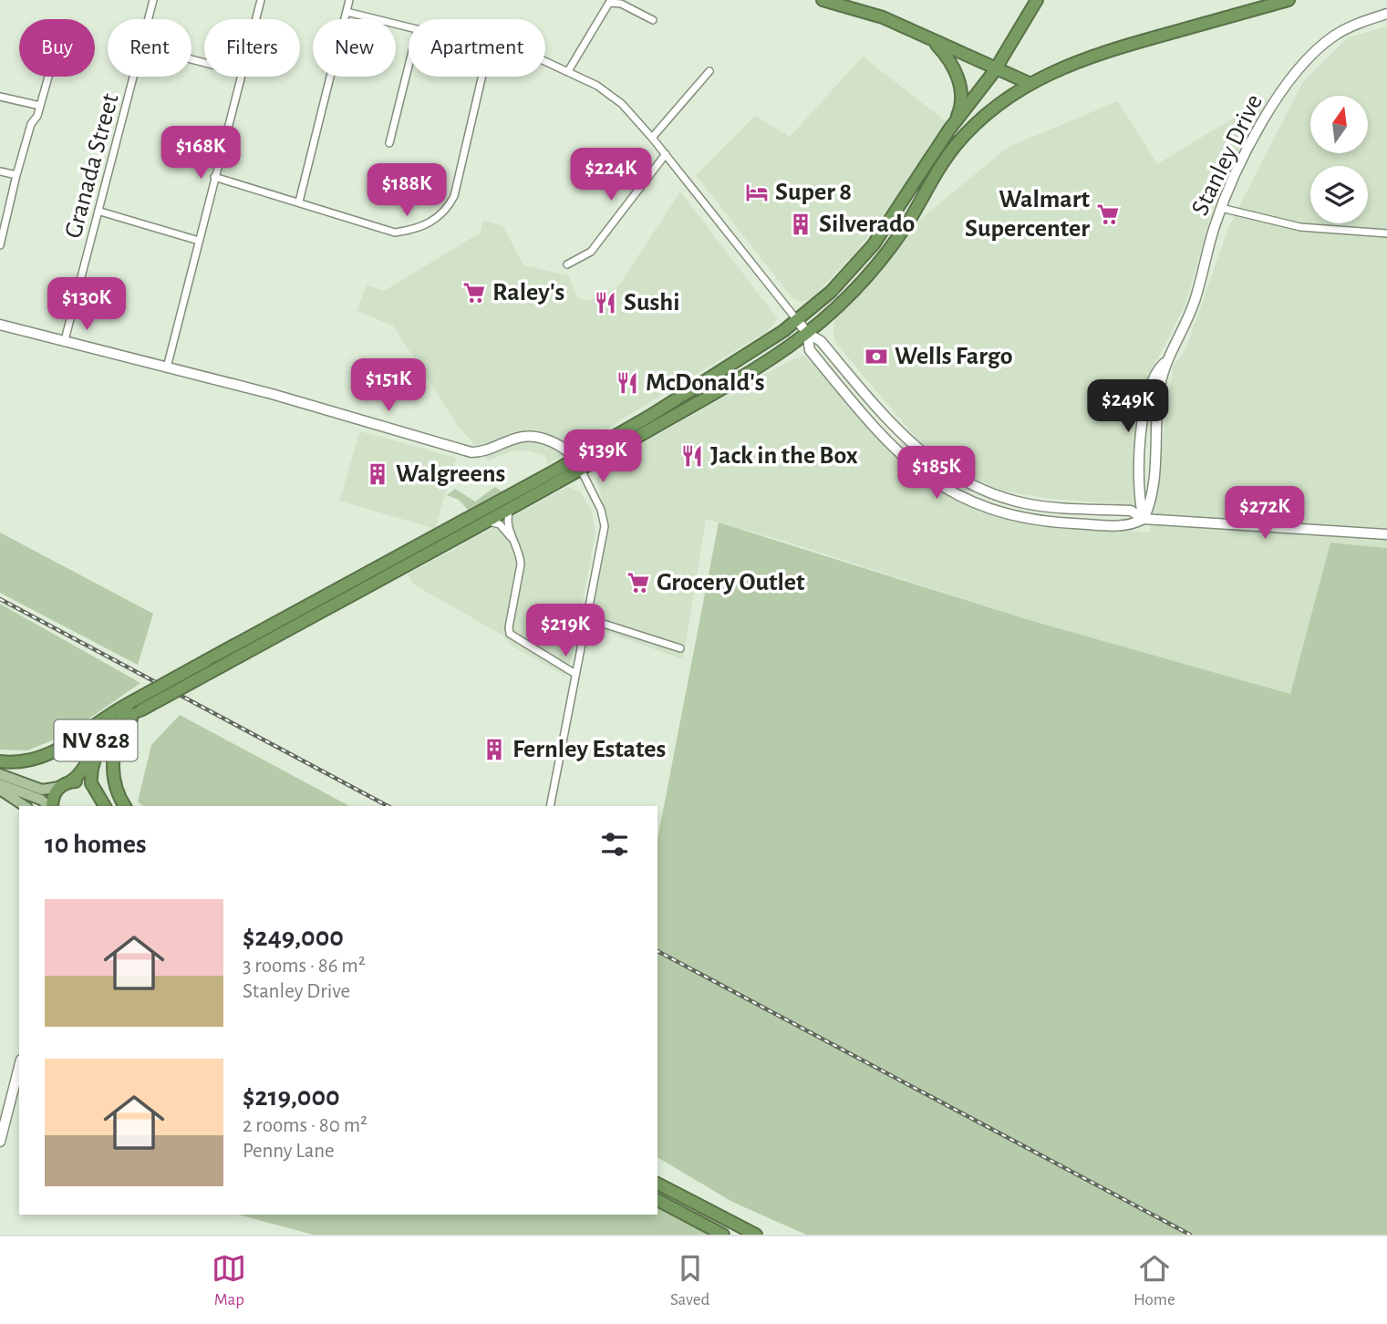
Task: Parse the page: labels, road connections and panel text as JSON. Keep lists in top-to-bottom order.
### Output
{
  "streets": {
    "highway": ["NV 828"],
    "street": ["Stanley Drive", "Granada Street"]
  },
  "places": {
    "hotel": ["Super 8"],
    "supermarket": ["Walmart Supercenter", "Raley's", "Grocery Outlet"],
    "building": ["Silverado", "Walgreens", "Fernley Estates"],
    "restaurant": ["Sushi", "McDonald's", "Jack in the Box"],
    "bank": ["Wells Fargo"]
  },
  "north": "top",
  "page": {
    "chip": [
      "Buy",
      "Rent",
      "Filters",
      "New",
      "Apartment"
    ],
    "price": [
      "$168K",
      "$224K",
      "$188K",
      "$130K",
      "$151K",
      "$249K",
      "$139K",
      "$185K",
      "$272K",
      "$219K"
    ],
    "heading": "10 homes",
    "list": [
      {
        "name": "$249,000",
        "note": "3 rooms · 86 m² · Stanley Drive"
      },
      {
        "name": "$219,000",
        "note": "2 rooms · 80 m² · Penny Lane"
      }
    ],
    "tabs": ["Map", "Saved", "Home"]
  }
}
